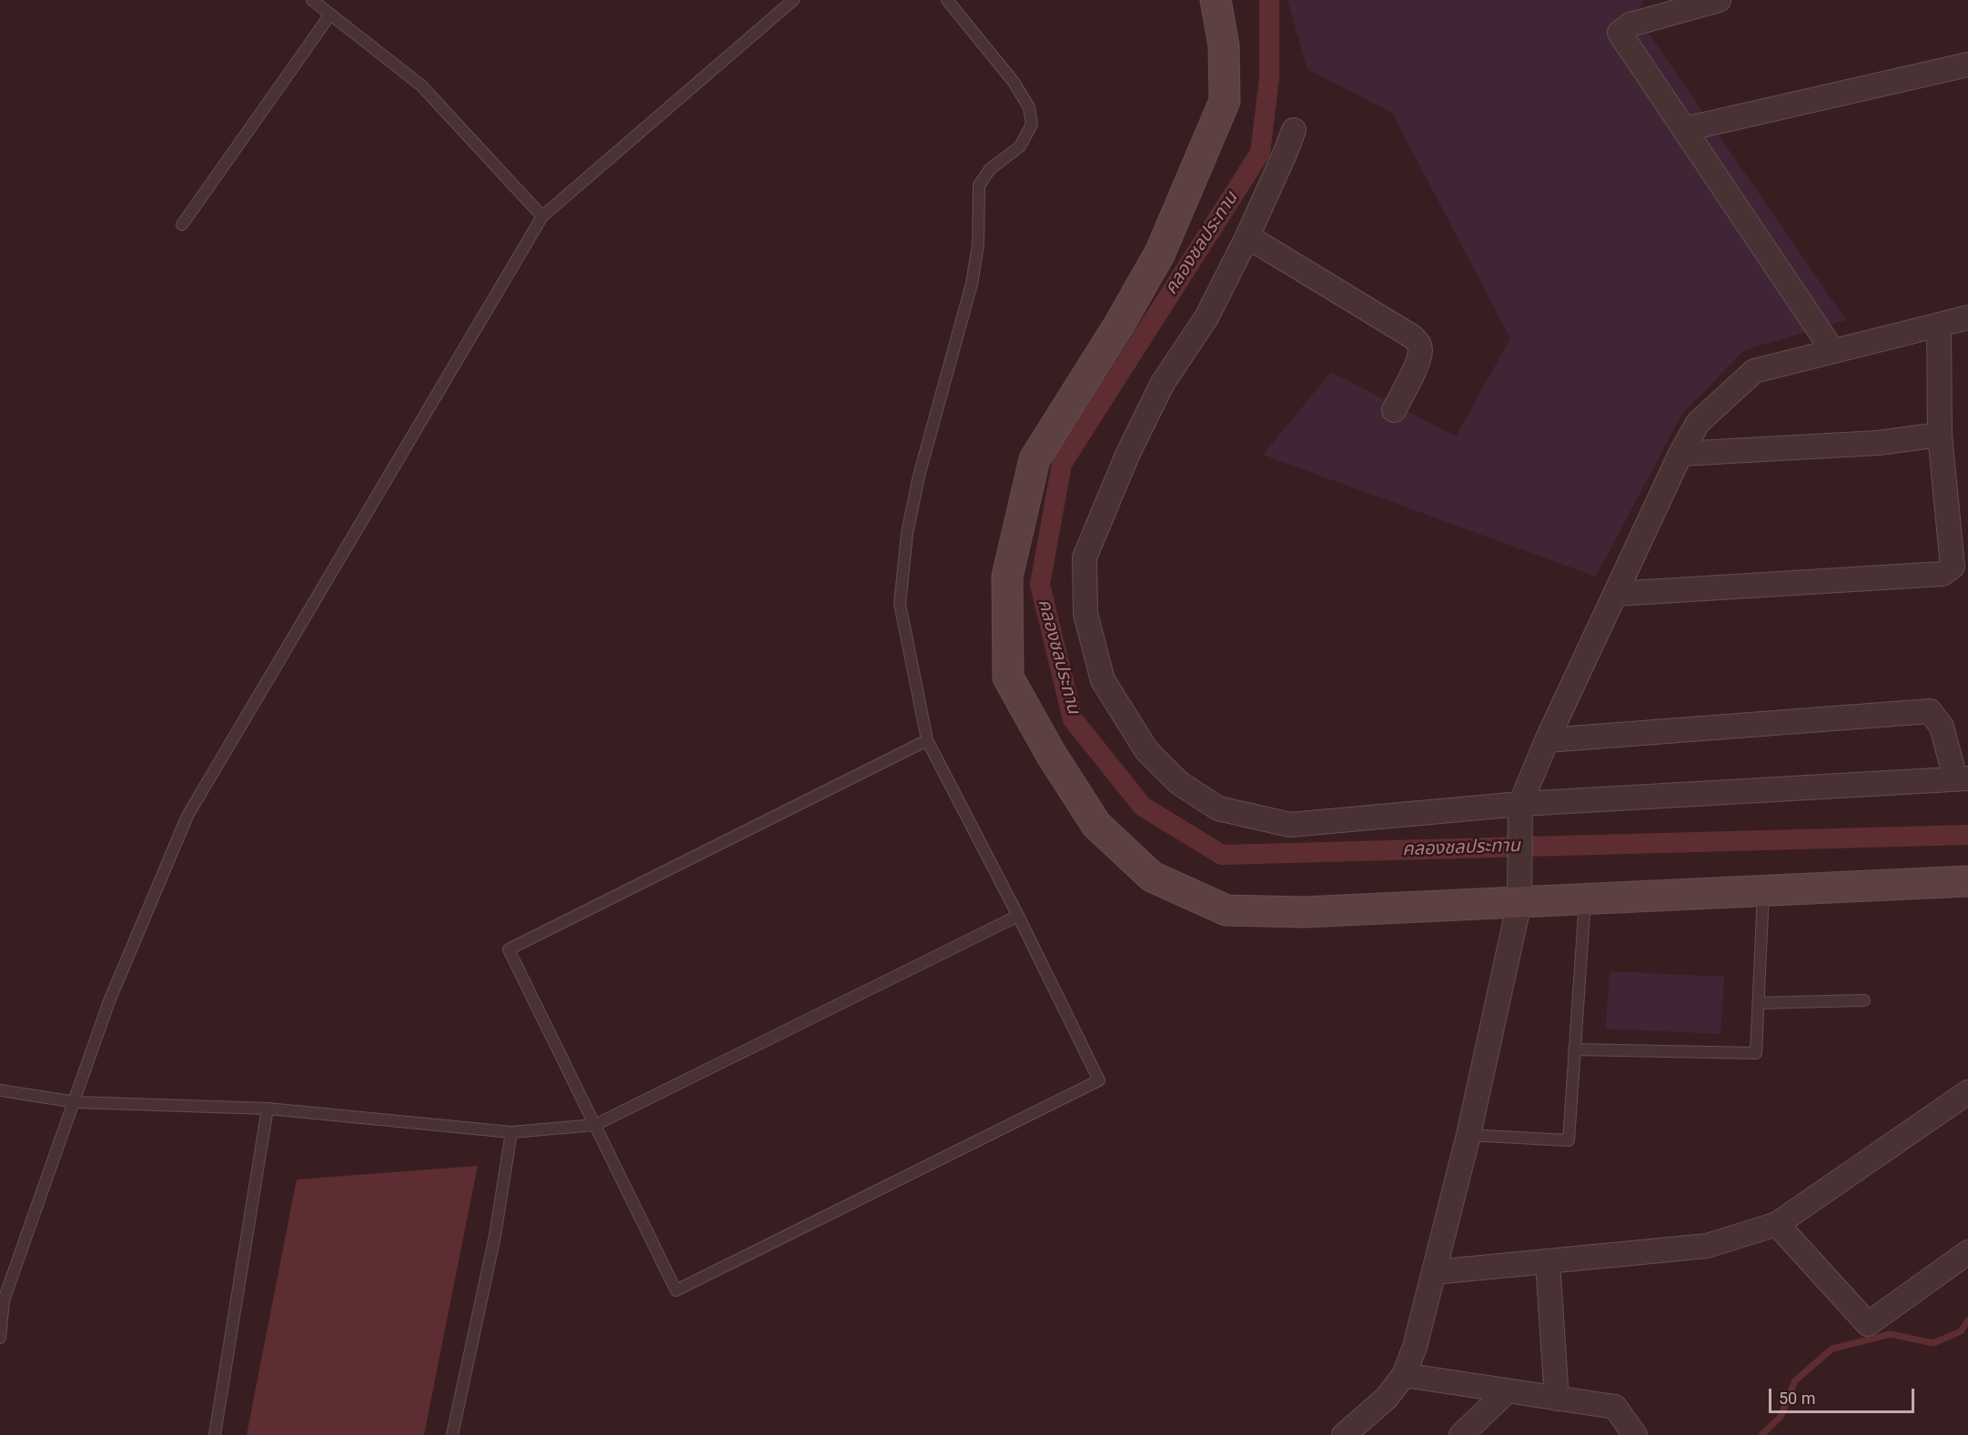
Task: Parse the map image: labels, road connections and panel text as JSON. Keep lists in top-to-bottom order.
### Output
{
  "water": ["คลองชลประทาน"],
  "scale_bar": "50 m"
}
